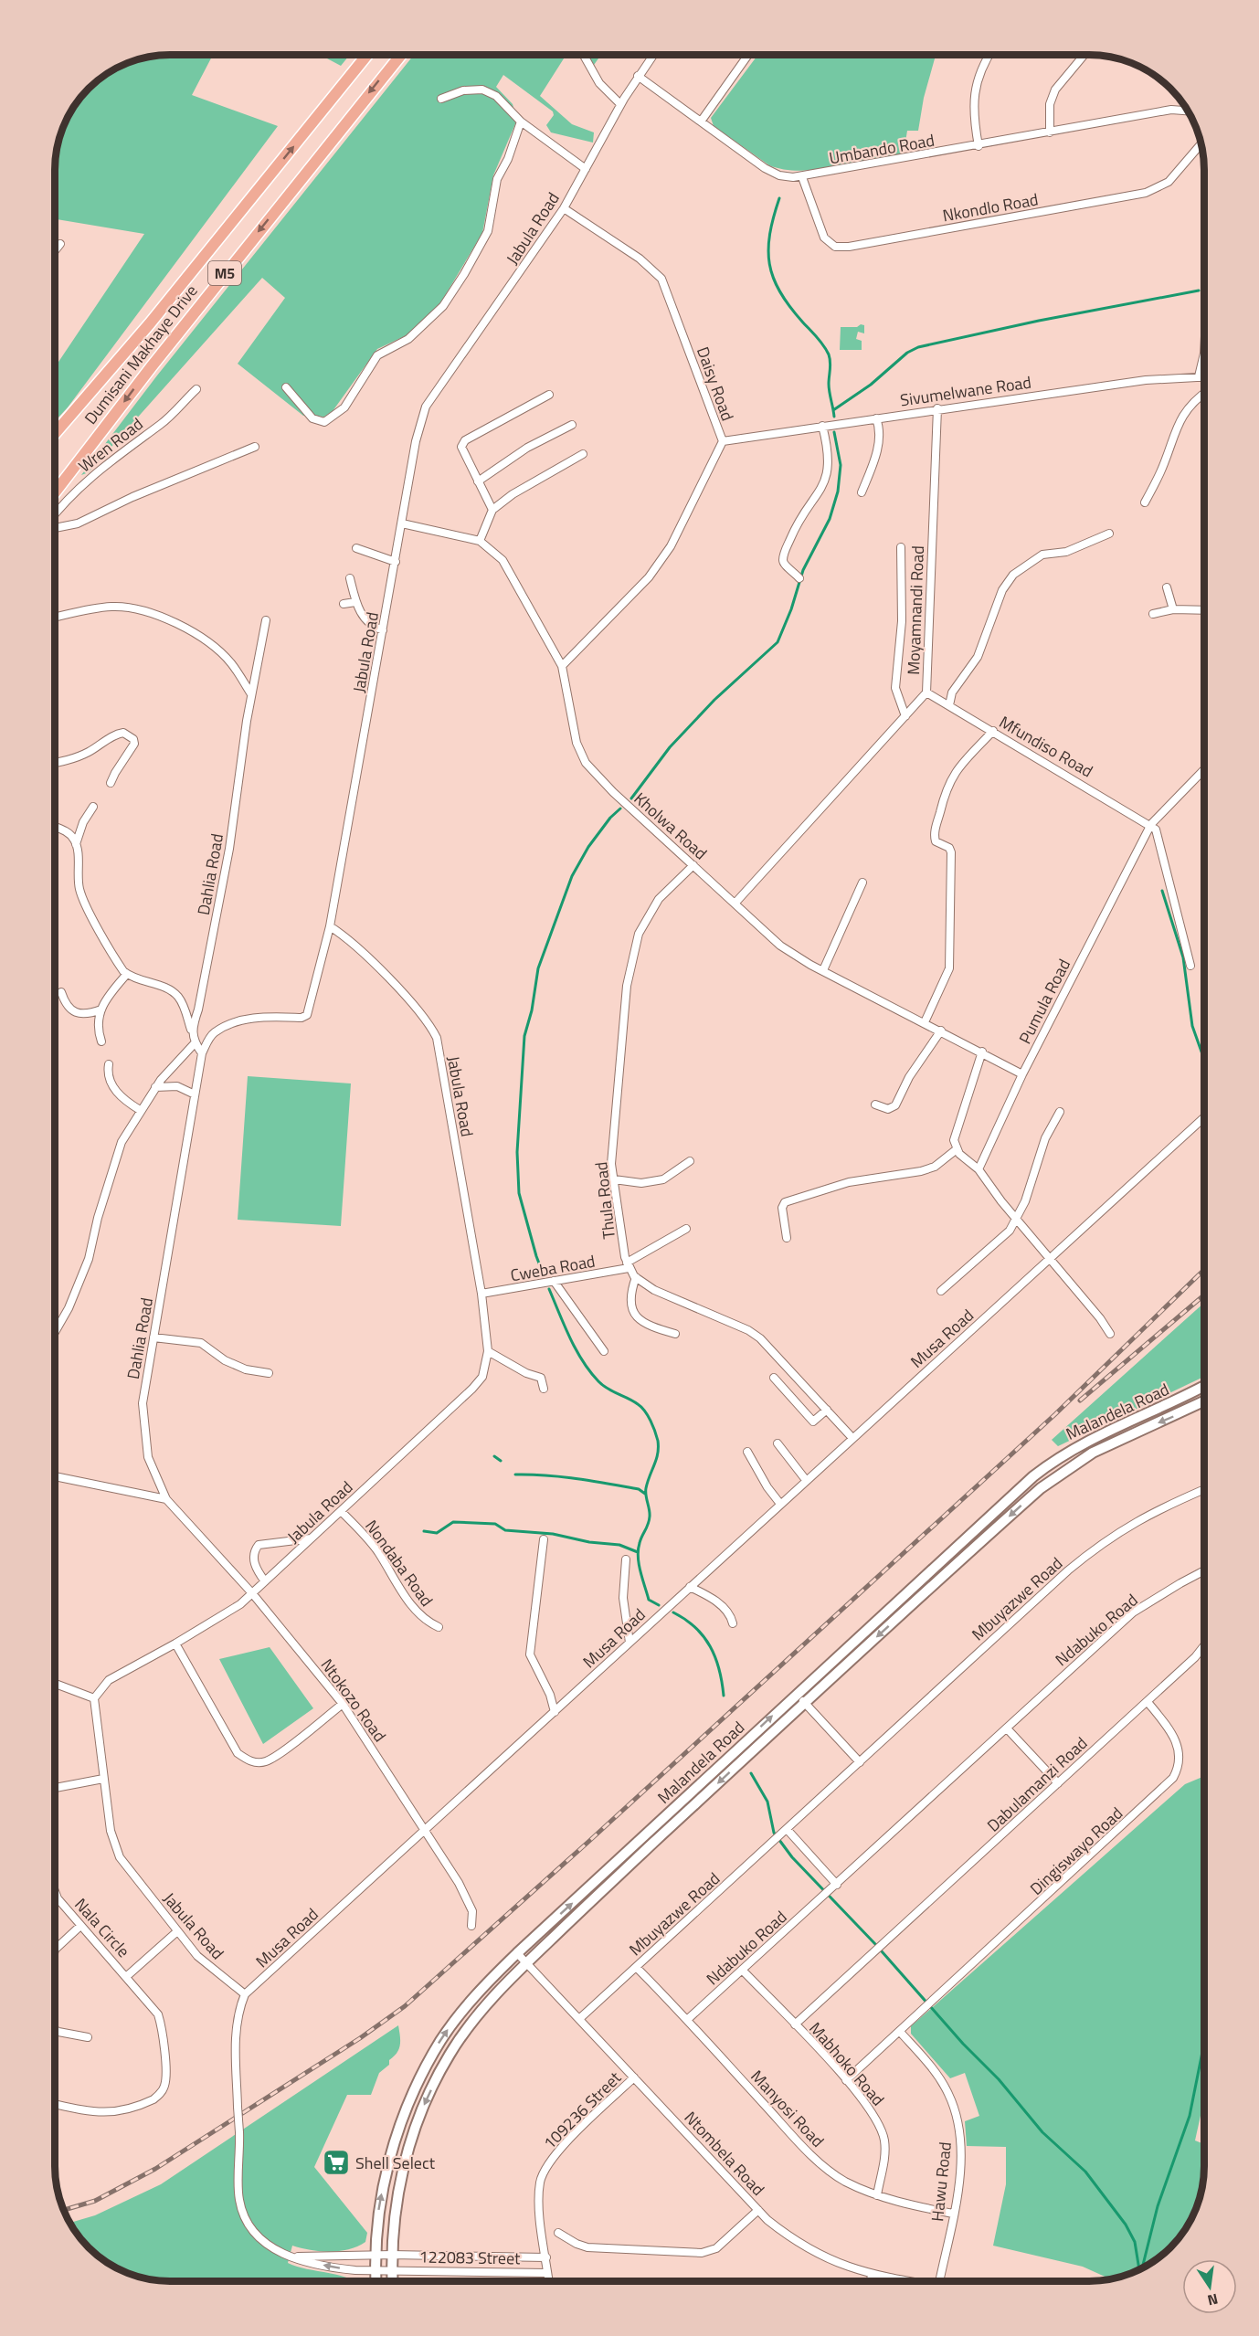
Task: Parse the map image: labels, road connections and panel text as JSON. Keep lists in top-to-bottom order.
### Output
{
  "streets": {
    "main road": ["M5", "Dumisani Makhaye Drive", "Malandela Road"],
    "street": [
      "Umbando Road",
      "Nkondlo Road",
      "Jabula Road",
      "Daisy Road",
      "Sivumelwane Road",
      "Wren Road",
      "Moyamnandi Road",
      "Mfundiso Road",
      "Kholwa Road",
      "Dahlia Road",
      "Pumula Road",
      "Thula Road",
      "Cweba Road",
      "Musa Road",
      "Nondaba Road",
      "Mbuyazwe Road",
      "Ndabuko Road",
      "Ntokozo Road",
      "Dabulamanzi Road",
      "Dingiswayo Road",
      "Nala Circle",
      "Mabhoko Road",
      "Manyosi Road",
      "109236 Street",
      "Ntombela Road",
      "Hawu Road",
      "122083 Street"
    ]
  },
  "crossings": [
    ["Umbando Road", "Nkondlo Road"],
    ["Umbando Road", "Jabula Road"],
    ["Jabula Road", "Daisy Road"],
    ["Jabula Road", "Kholwa Road"],
    ["Jabula Road", "Dahlia Road"],
    ["Jabula Road", "Cweba Road"],
    ["Jabula Road", "Musa Road"],
    ["Jabula Road", "Nondaba Road"],
    ["Jabula Road", "Ntokozo Road"],
    ["Jabula Road", "Nala Circle"],
    ["Daisy Road", "Sivumelwane Road"],
    ["Daisy Road", "Kholwa Road"],
    ["Sivumelwane Road", "Moyamnandi Road"],
    ["Moyamnandi Road", "Mfundiso Road"],
    ["Moyamnandi Road", "Kholwa Road"],
    ["Mfundiso Road", "Pumula Road"],
    ["Kholwa Road", "Pumula Road"],
    ["Kholwa Road", "Thula Road"],
    ["Dahlia Road", "Ntokozo Road"],
    ["Thula Road", "Cweba Road"],
    ["Thula Road", "Musa Road"],
    ["Musa Road", "Ntokozo Road"],
    ["Malandela Road", "Ntombela Road"],
    ["Malandela Road", "122083 Street"],
    ["Mbuyazwe Road", "Manyosi Road"],
    ["Mbuyazwe Road", "Ntombela Road"],
    ["Ndabuko Road", "Mabhoko Road"],
    ["Ndabuko Road", "Manyosi Road"],
    ["Dabulamanzi Road", "Dingiswayo Road"],
    ["Dabulamanzi Road", "Mabhoko Road"],
    ["Dingiswayo Road", "Hawu Road"],
    ["Mabhoko Road", "Manyosi Road"],
    ["Manyosi Road", "Hawu Road"],
    ["109236 Street", "Ntombela Road"],
    ["109236 Street", "122083 Street"]
  ],
  "places": {
    "supermarket": ["Shell Select"]
  },
  "north": "bottom"
}
